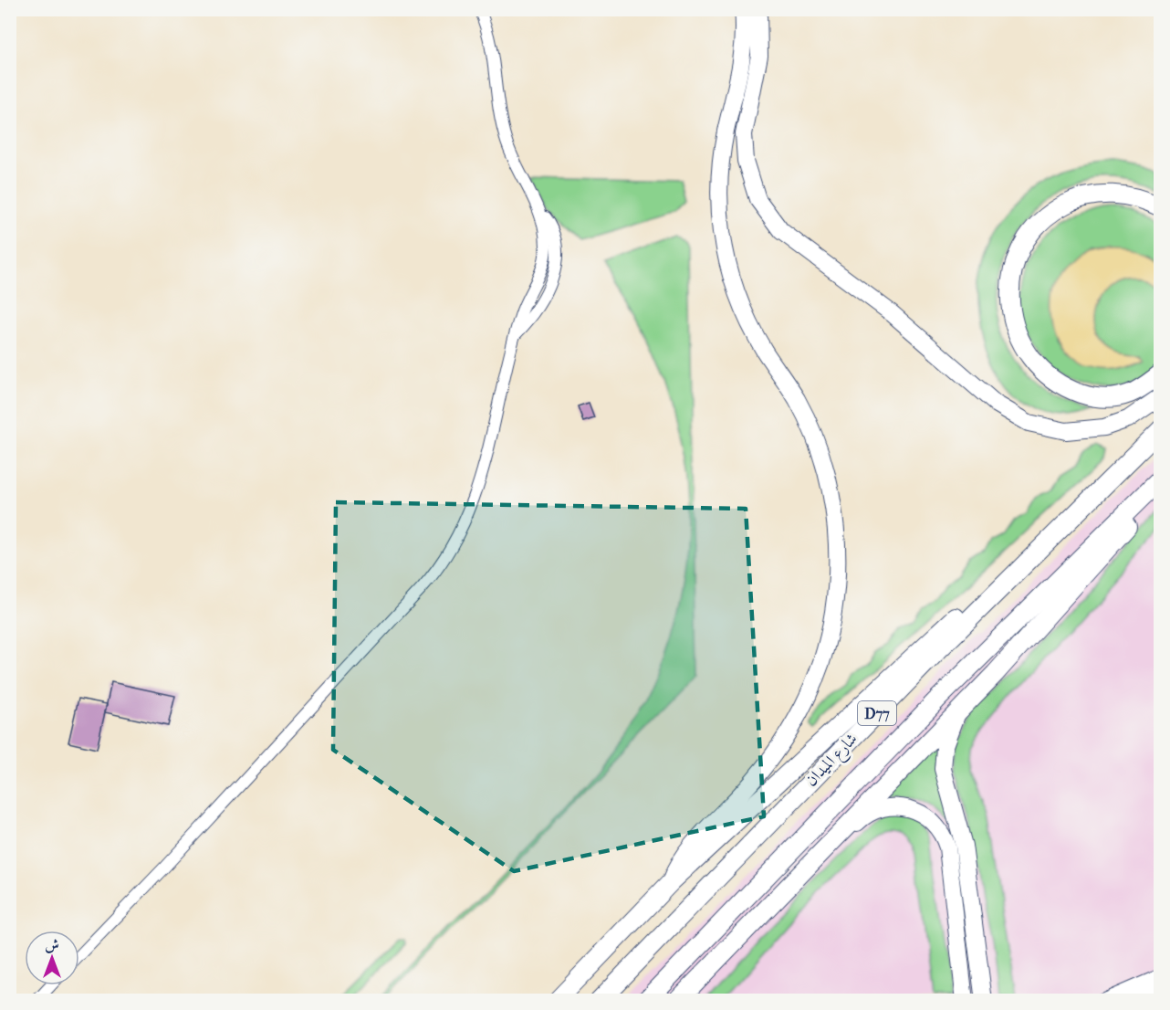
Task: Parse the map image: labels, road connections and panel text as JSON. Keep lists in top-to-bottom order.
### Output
{
  "streets": {
    "main road": ["D77", "شارع الميدان"]
  },
  "north": "top"
}
